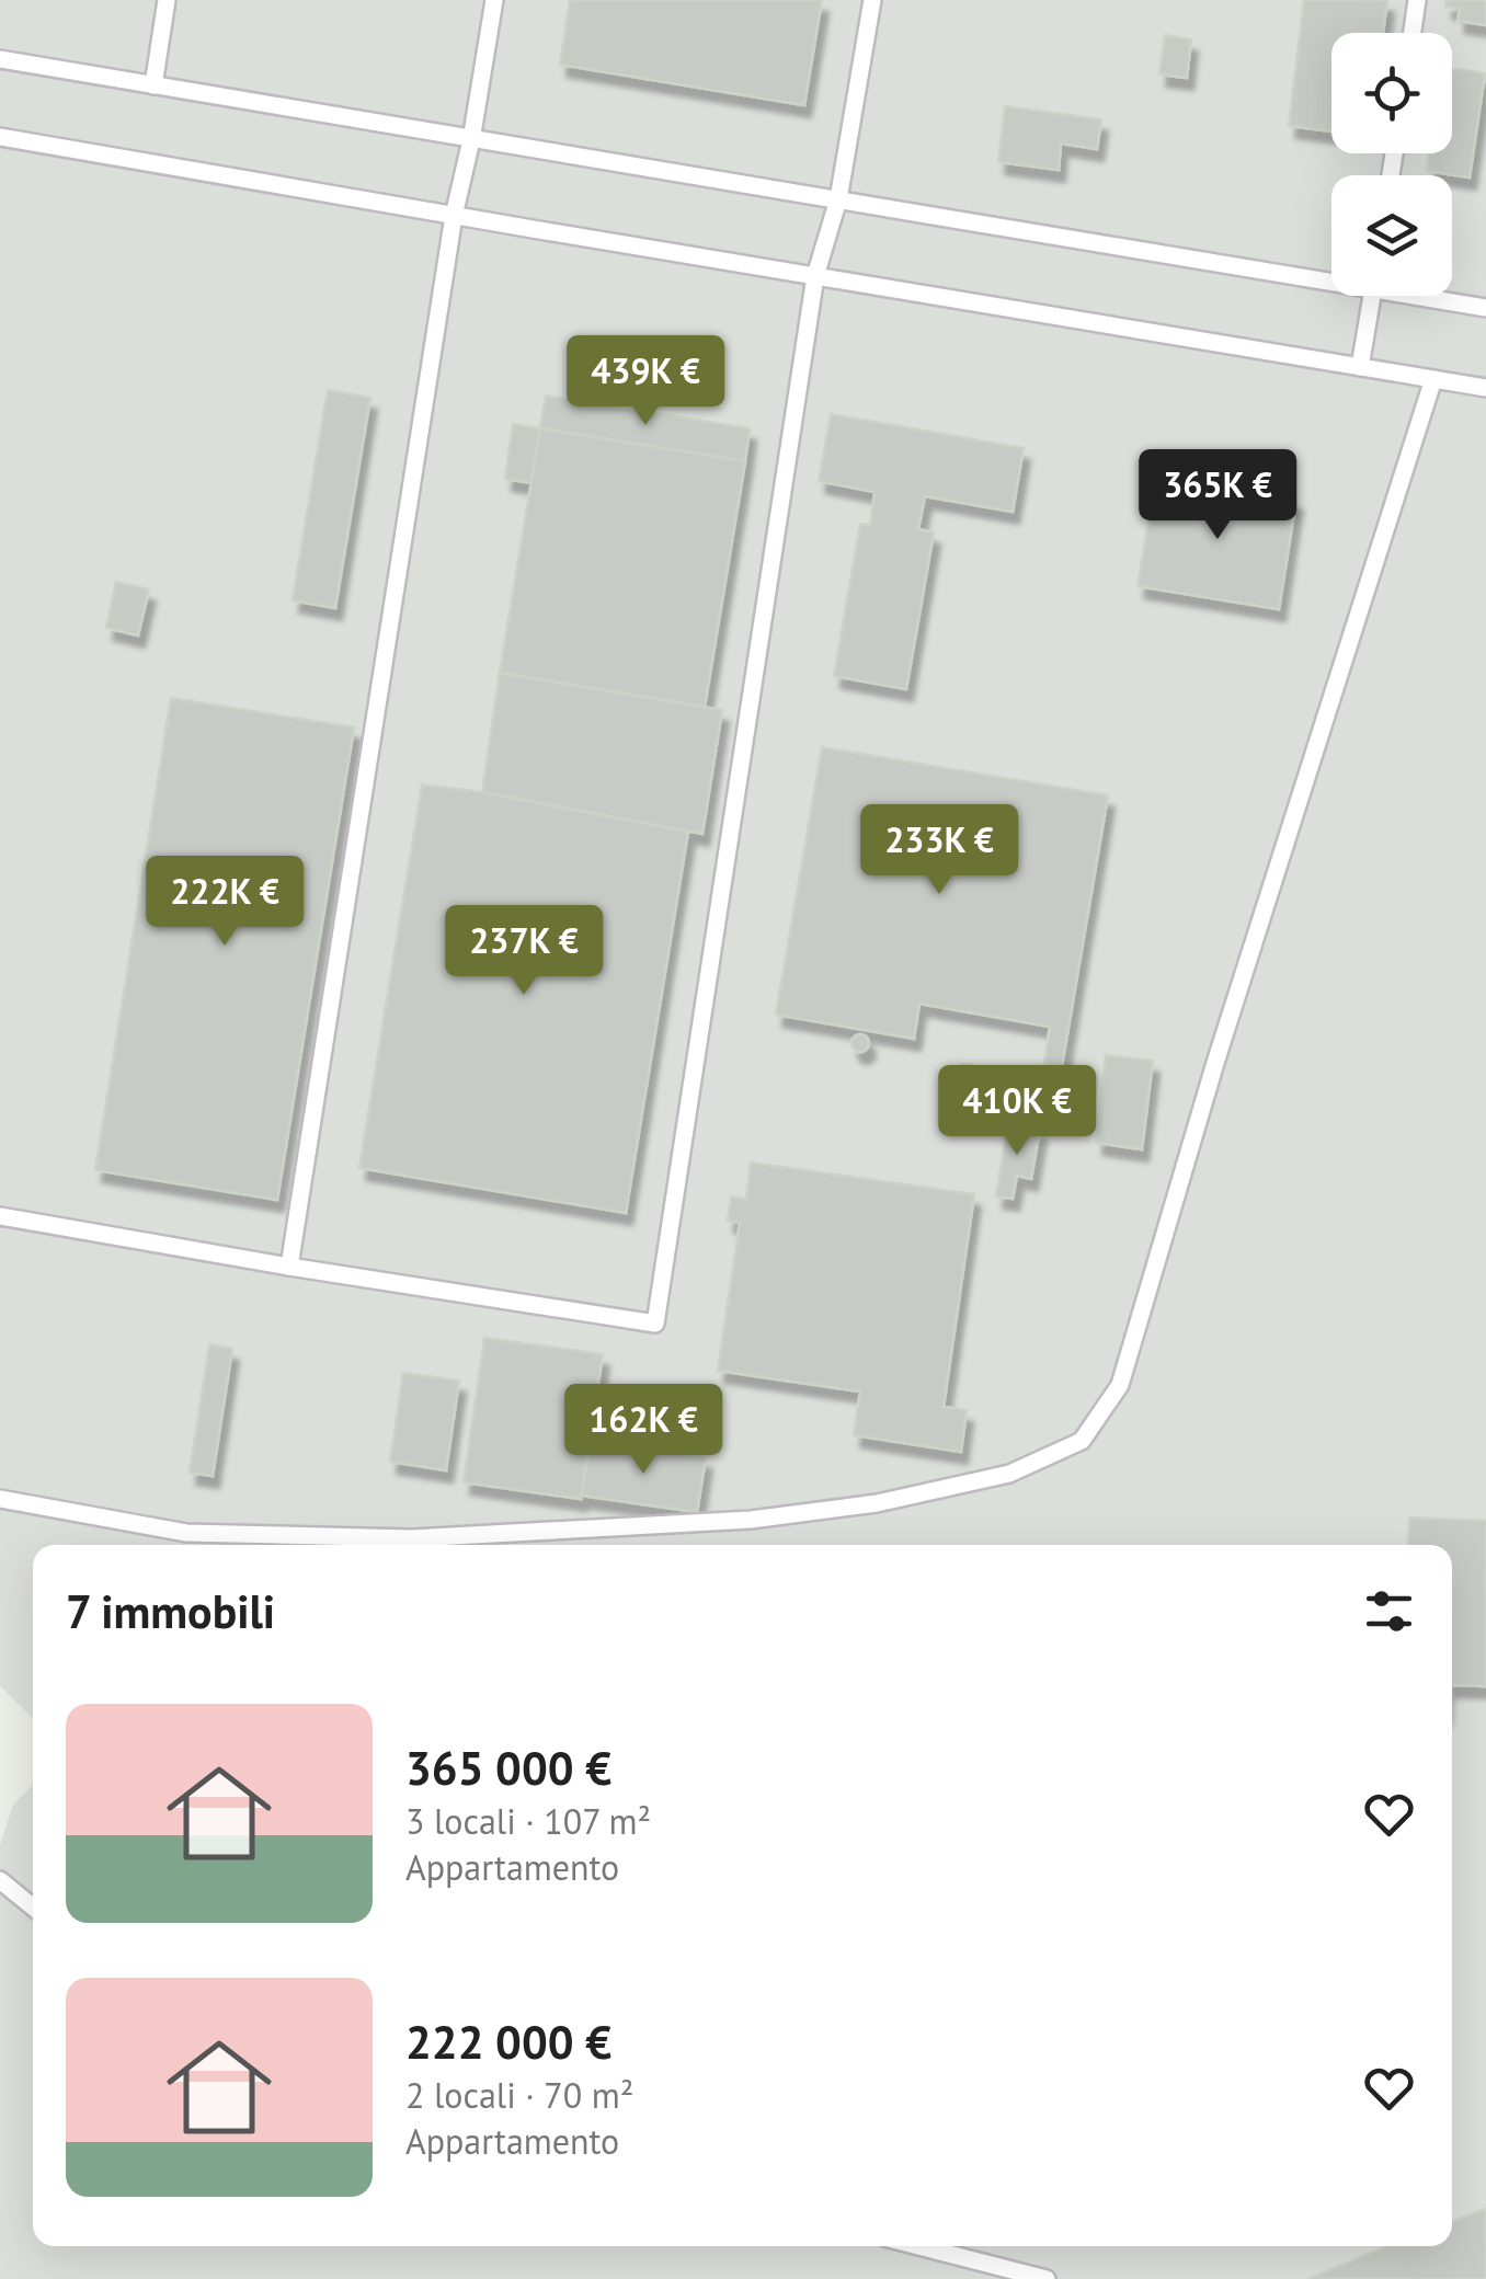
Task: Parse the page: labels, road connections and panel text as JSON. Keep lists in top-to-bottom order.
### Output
{
  "page": {
    "price": [
      "439K €",
      "365K €",
      "233K €",
      "222K €",
      "237K €",
      "410K €",
      "162K €"
    ],
    "heading": "7 immobili",
    "list": [
      {
        "name": "365 000 €",
        "note": "3 locali · 107 m² · Appartamento"
      },
      {
        "name": "222 000 €",
        "note": "2 locali · 70 m² · Appartamento"
      }
    ]
  }
}
